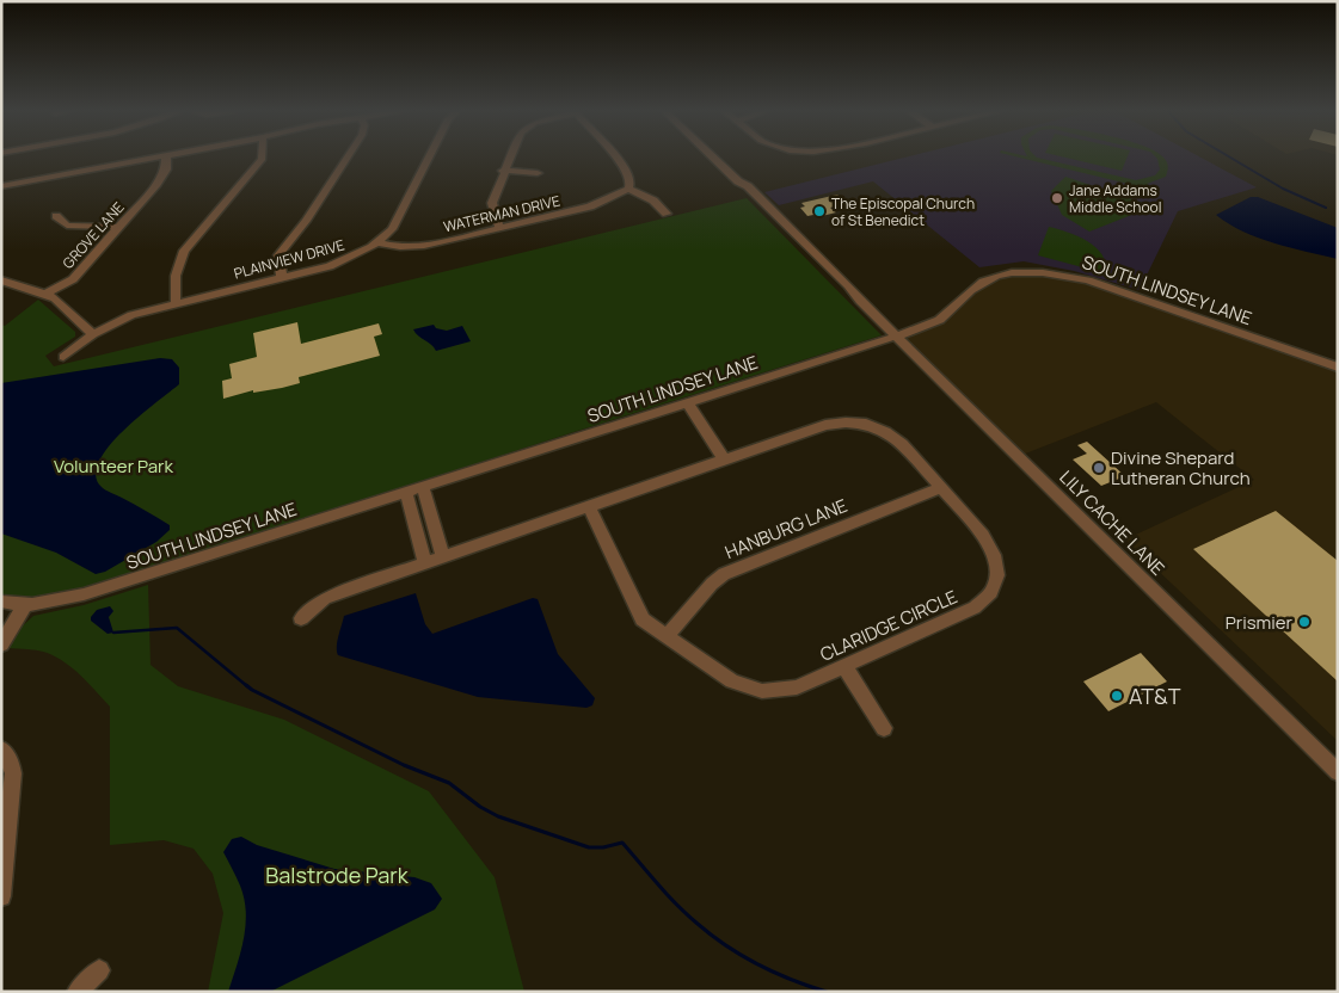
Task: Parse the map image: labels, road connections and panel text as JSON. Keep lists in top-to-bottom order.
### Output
{
  "streets": {
    "street": [
      "WATERMAN DRIVE",
      "GROVE LANE",
      "PLAINVIEW DRIVE",
      "SOUTH LINDSEY LANE",
      "LILY CACHE LANE",
      "HANBURG LANE",
      "CLARIDGE CIRCLE"
    ]
  },
  "crossings": [
    ["WATERMAN DRIVE", "PLAINVIEW DRIVE"],
    ["SOUTH LINDSEY LANE", "LILY CACHE LANE"],
    ["HANBURG LANE", "CLARIDGE CIRCLE"]
  ],
  "parks": ["Volunteer Park", "Balstrode Park"],
  "places": [
    "Jane Addams Middle School",
    "The Episcopal Church of St Benedict",
    "Divine Shepard Lutheran Church",
    "Prismier",
    "AT&T"
  ]
}
